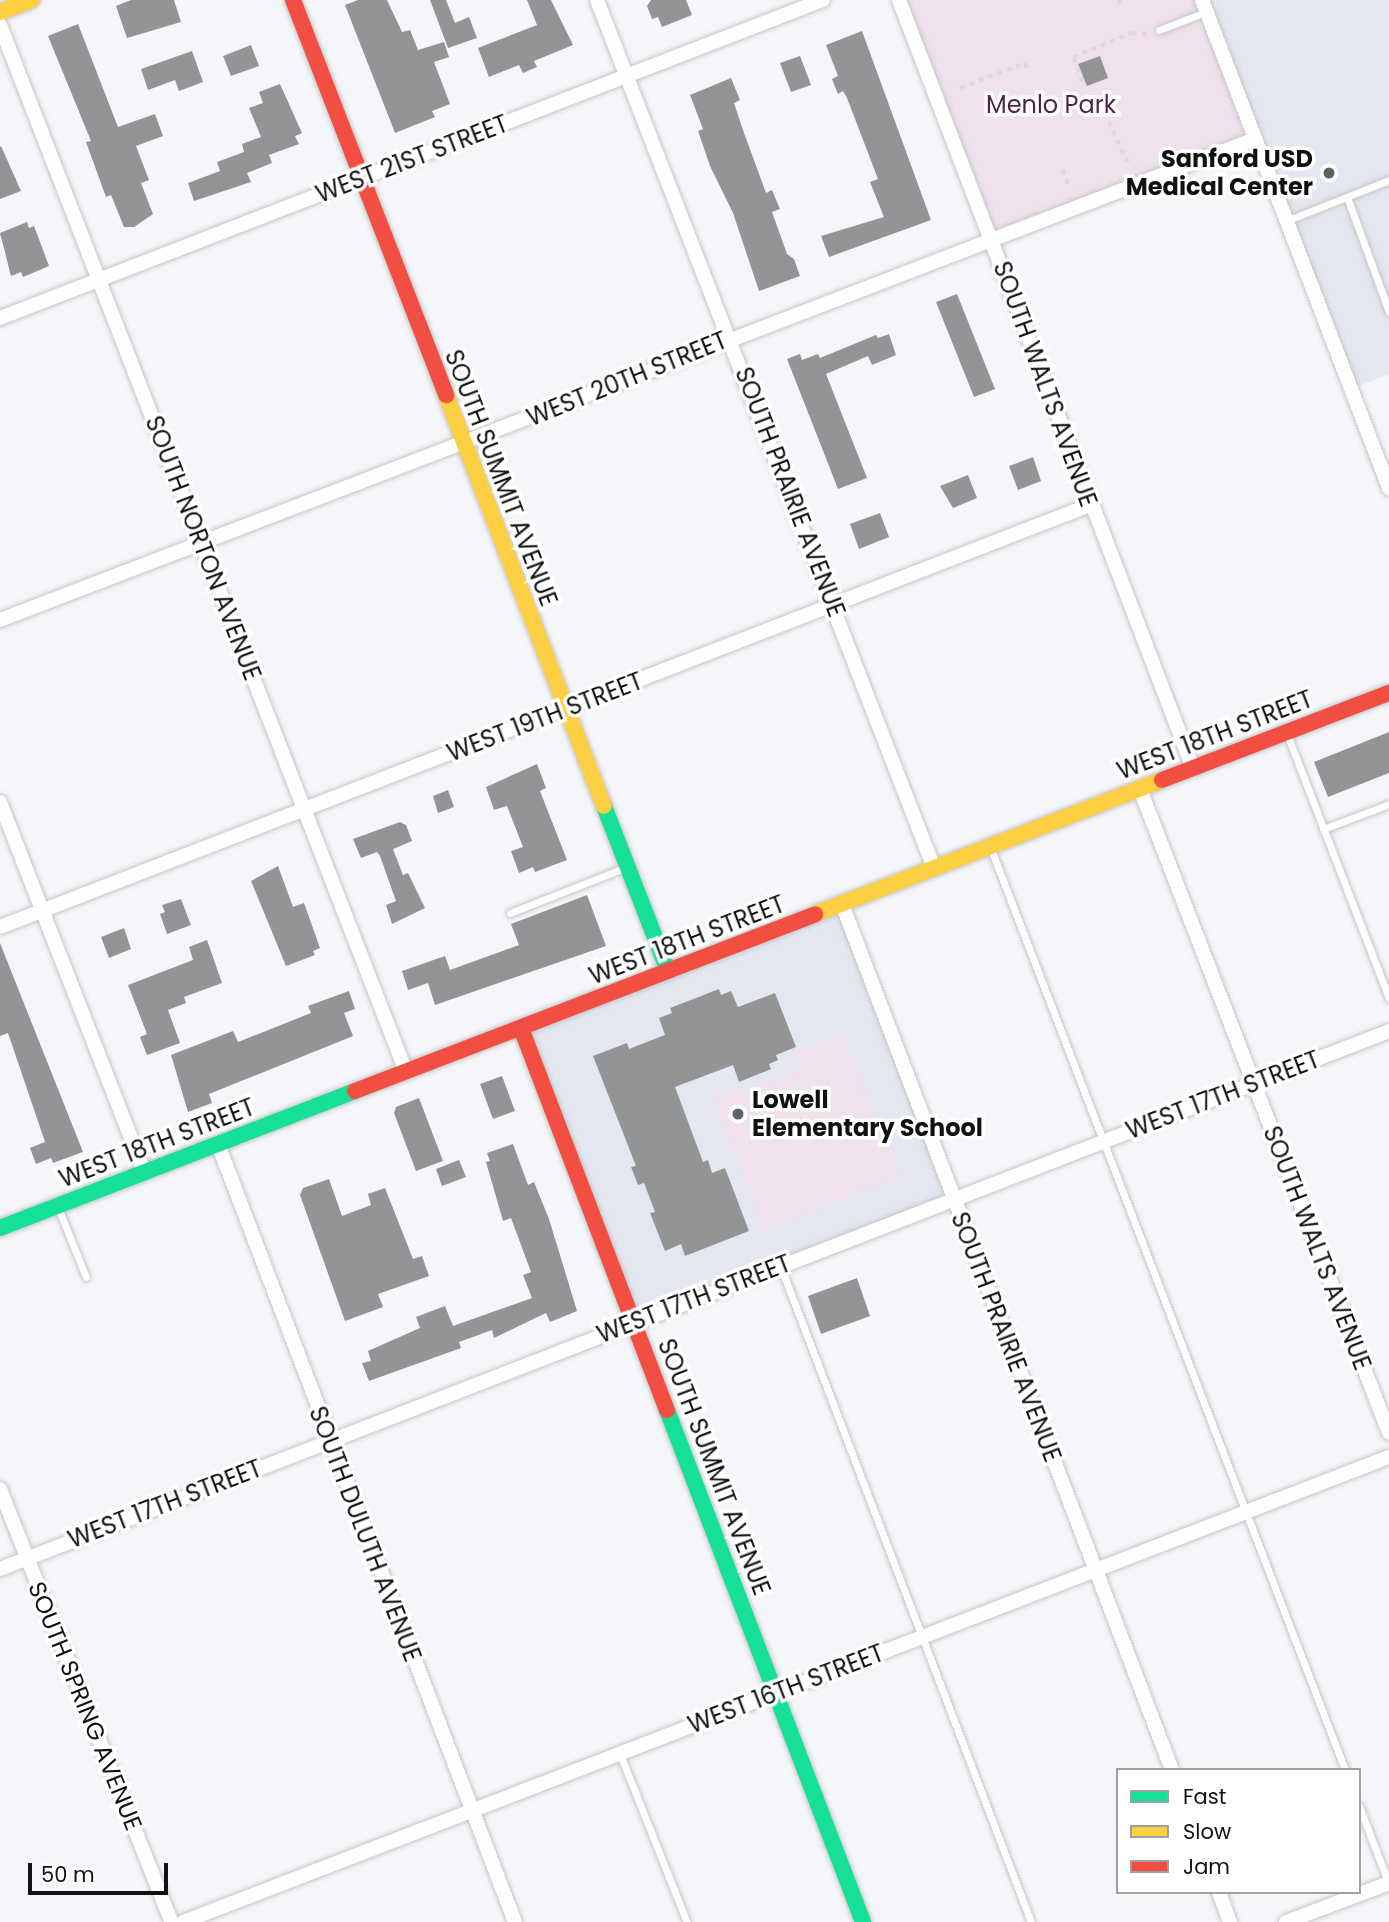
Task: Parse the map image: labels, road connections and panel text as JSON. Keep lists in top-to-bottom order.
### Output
{
  "streets": {
    "street": [
      "WEST 21ST STREET",
      "WEST 20TH STREET",
      "SOUTH WALTS AVENUE",
      "SOUTH SUMMIT AVENUE",
      "SOUTH PRAIRIE AVENUE",
      "SOUTH NORTON AVENUE",
      "WEST 19TH STREET",
      "WEST 18TH STREET",
      "WEST 17TH STREET",
      "SOUTH DULUTH AVENUE",
      "WEST 16TH STREET",
      "SOUTH SPRING AVENUE"
    ]
  },
  "crossings": [
    ["WEST 21ST STREET", "SOUTH SUMMIT AVENUE"],
    ["WEST 21ST STREET", "SOUTH PRAIRIE AVENUE"],
    ["WEST 21ST STREET", "SOUTH NORTON AVENUE"],
    ["WEST 20TH STREET", "SOUTH WALTS AVENUE"],
    ["WEST 20TH STREET", "SOUTH SUMMIT AVENUE"],
    ["WEST 20TH STREET", "SOUTH PRAIRIE AVENUE"],
    ["WEST 20TH STREET", "SOUTH NORTON AVENUE"],
    ["SOUTH WALTS AVENUE", "WEST 19TH STREET"],
    ["SOUTH WALTS AVENUE", "WEST 18TH STREET"],
    ["SOUTH WALTS AVENUE", "WEST 17TH STREET"],
    ["SOUTH SUMMIT AVENUE", "WEST 19TH STREET"],
    ["SOUTH SUMMIT AVENUE", "WEST 18TH STREET"],
    ["SOUTH SUMMIT AVENUE", "WEST 17TH STREET"],
    ["SOUTH SUMMIT AVENUE", "WEST 16TH STREET"],
    ["SOUTH PRAIRIE AVENUE", "WEST 19TH STREET"],
    ["SOUTH PRAIRIE AVENUE", "WEST 18TH STREET"],
    ["SOUTH PRAIRIE AVENUE", "WEST 17TH STREET"],
    ["SOUTH PRAIRIE AVENUE", "WEST 16TH STREET"],
    ["SOUTH NORTON AVENUE", "WEST 19TH STREET"],
    ["SOUTH NORTON AVENUE", "WEST 18TH STREET"],
    ["WEST 18TH STREET", "SOUTH DULUTH AVENUE"],
    ["WEST 17TH STREET", "SOUTH DULUTH AVENUE"],
    ["WEST 17TH STREET", "SOUTH SPRING AVENUE"],
    ["SOUTH DULUTH AVENUE", "WEST 16TH STREET"]
  ],
  "parks": ["Menlo Park"],
  "places": ["Sanford USD Medical Center", "Lowell Elementary School"],
  "legend": ["Fast", "Slow", "Jam"],
  "scale_bar": "50 m"
}
